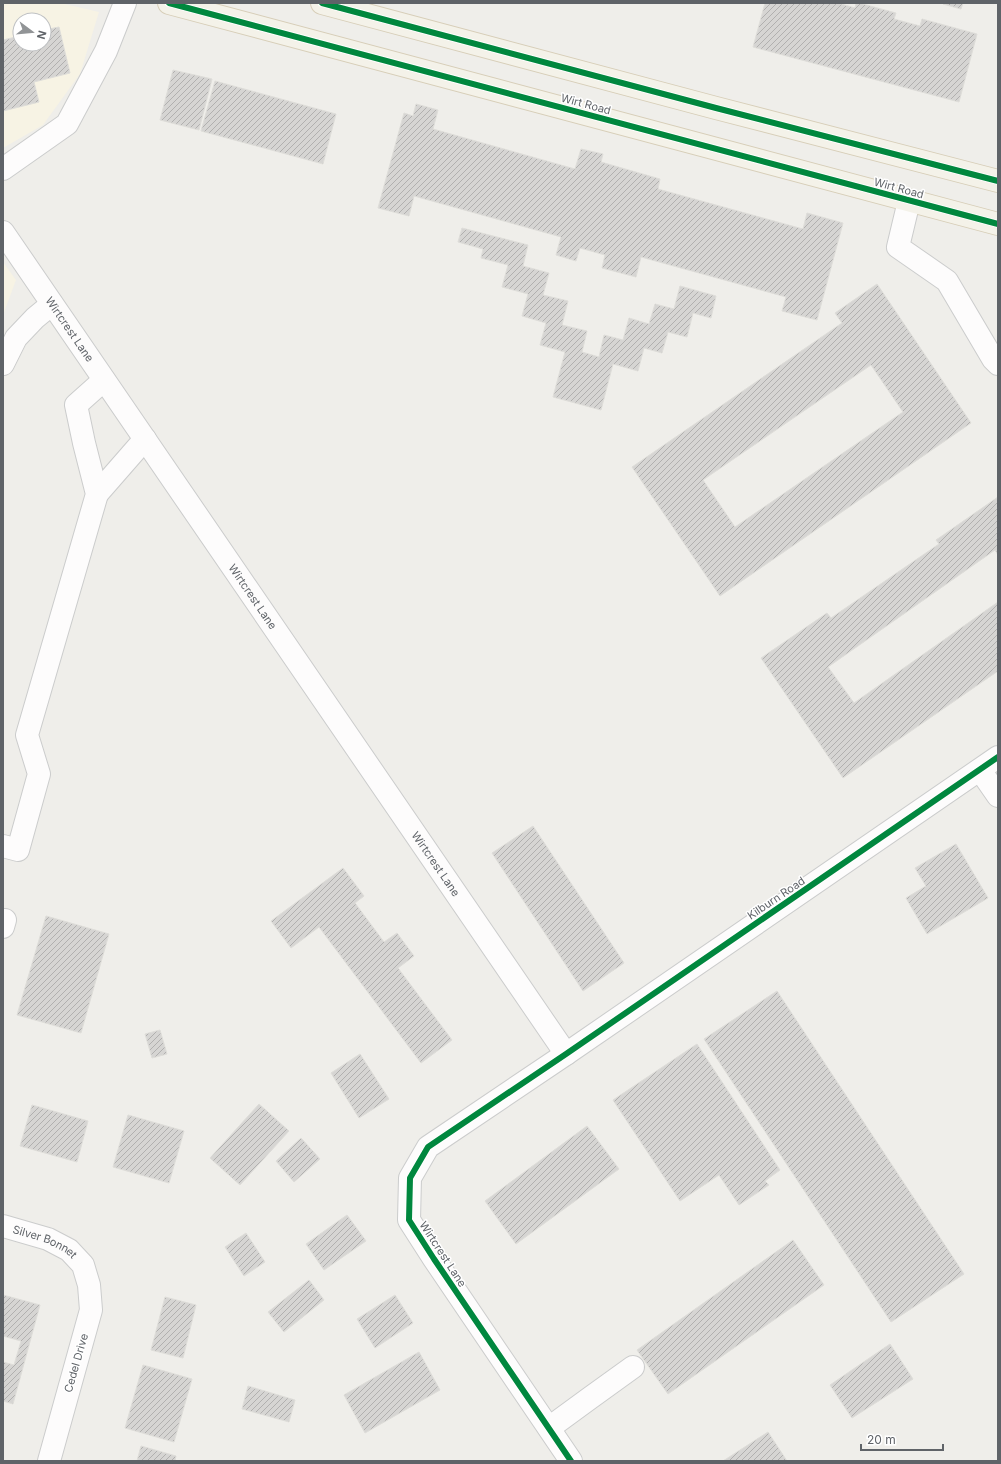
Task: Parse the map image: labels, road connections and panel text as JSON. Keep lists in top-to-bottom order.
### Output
{
  "streets": {
    "main road": ["Wirt Road"],
    "street": [
      "Wirtcrest Lane",
      "Kilburn Road",
      "Silver Bonnet",
      "Cedel Drive"
    ]
  },
  "crossings": [
    ["Wirtcrest Lane", "Kilburn Road"],
    ["Silver Bonnet", "Cedel Drive"]
  ],
  "scale_bar": "20 m",
  "north": "right"
}
